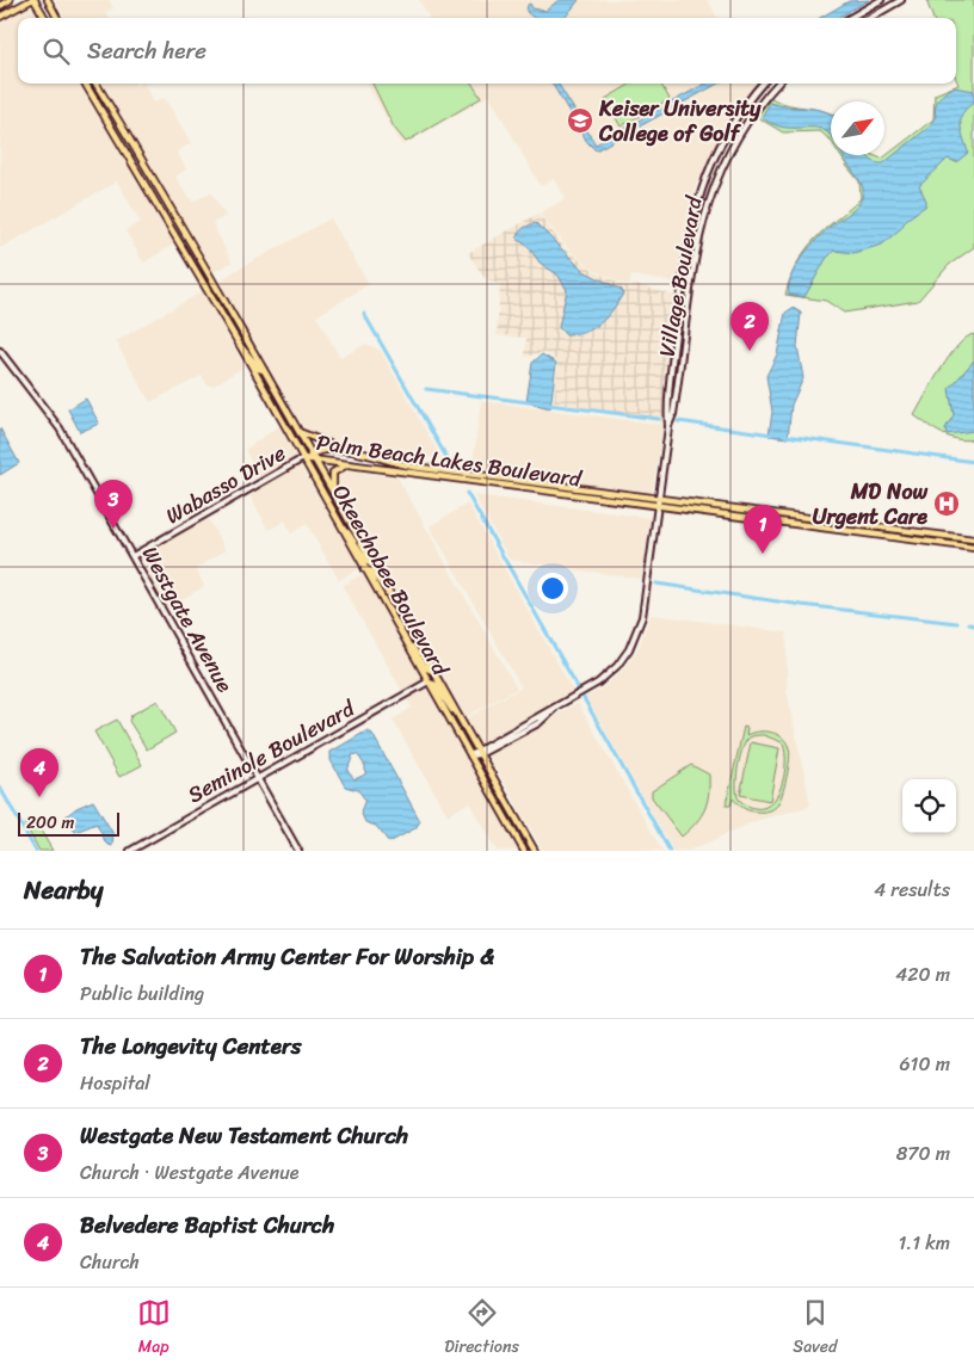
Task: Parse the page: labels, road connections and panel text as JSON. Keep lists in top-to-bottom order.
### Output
{
  "streets": {
    "main road": ["Palm Beach Lakes Boulevard", "Okeechobee Boulevard"],
    "street": [
      "Village Boulevard",
      "Wabasso Drive",
      "Westgate Avenue",
      "Seminole Boulevard"
    ]
  },
  "crossings": [
    ["Village Boulevard", "Palm Beach Lakes Boulevard"],
    ["Palm Beach Lakes Boulevard", "Wabasso Drive"],
    ["Palm Beach Lakes Boulevard", "Okeechobee Boulevard"],
    ["Wabasso Drive", "Okeechobee Boulevard"],
    ["Wabasso Drive", "Westgate Avenue"],
    ["Okeechobee Boulevard", "Seminole Boulevard"],
    ["Westgate Avenue", "Seminole Boulevard"]
  ],
  "places": {
    "school or university": ["Keiser University College of Golf"],
    "hospital": ["MD Now Urgent Care"]
  },
  "scale_bar": "200 m",
  "north": "top right",
  "page": {
    "search": "Search here",
    "pins": [
      "2",
      "3",
      "1",
      "4"
    ],
    "scale": "200 m",
    "heading": ["Nearby", "4 results"],
    "list": [
      {
        "mark": "1",
        "name": "The Salvation Army Center For Worship &",
        "note": "Public building",
        "value": "420 m"
      },
      {
        "mark": "2",
        "name": "The Longevity Centers",
        "note": "Hospital",
        "value": "610 m"
      },
      {
        "mark": "3",
        "name": "Westgate New Testament Church",
        "note": "Church · Westgate Avenue",
        "value": "870 m"
      },
      {
        "mark": "4",
        "name": "Belvedere Baptist Church",
        "note": "Church",
        "value": "1.1 km"
      }
    ],
    "nav": ["Map", "Directions", "Saved"]
  }
}
